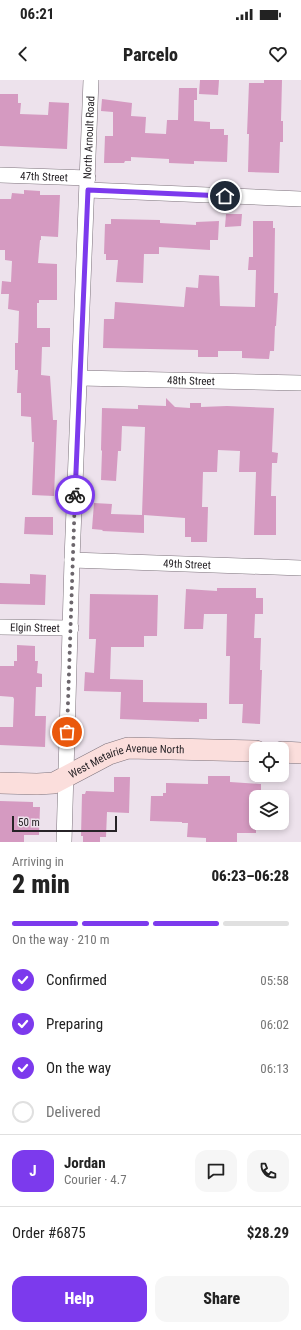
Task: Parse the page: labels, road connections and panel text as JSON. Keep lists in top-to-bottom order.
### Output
{
  "streets": {
    "main road": ["West Metairie Avenue North"],
    "street": [
      "North Arnoult Road",
      "47th Street",
      "48th Street",
      "49th Street",
      "Elgin Street"
    ]
  },
  "crossings": [
    ["North Arnoult Road", "47th Street"],
    ["North Arnoult Road", "48th Street"],
    ["North Arnoult Road", "49th Street"],
    ["North Arnoult Road", "Elgin Street"],
    ["North Arnoult Road", "West Metairie Avenue North"]
  ],
  "scale_bar": "50 m",
  "page": {
    "status": "06:21",
    "header": "Parcelo",
    "scale": "50 m",
    "heading": ["2 min", "Arriving in", "06:23–06:28"],
    "panel": [
      "Jordan",
      "Courier · 4.7",
      "Order #6875",
      "$28.29"
    ],
    "bar": "On the way · 210 m",
    "list": [
      ["Confirmed", "05:58"],
      ["Preparing", "06:02"],
      ["On the way", "06:13"],
      "Delivered"
    ],
    "round": "J",
    "buttons": ["Help", "Share"]
  }
}
